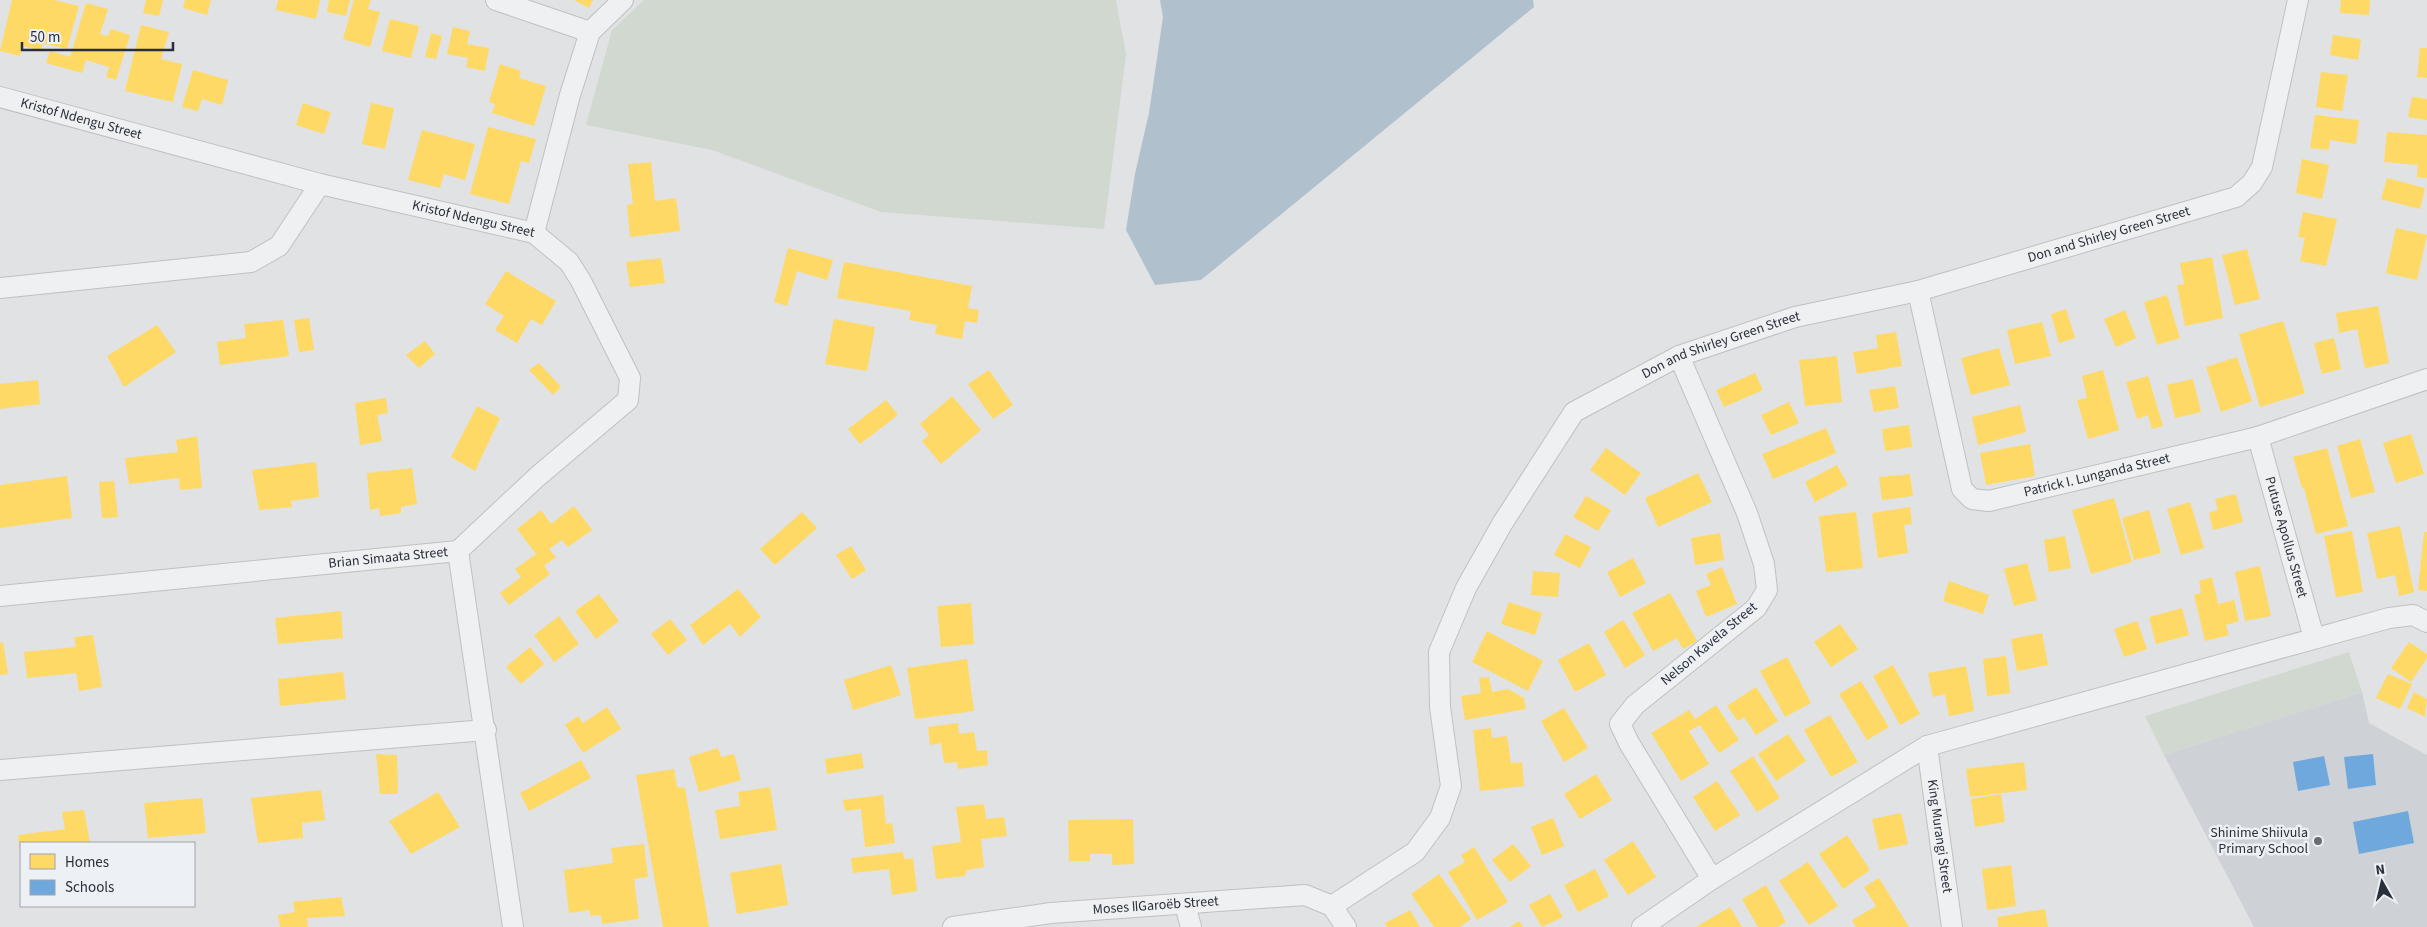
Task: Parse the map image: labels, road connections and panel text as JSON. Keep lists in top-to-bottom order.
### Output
{
  "streets": {
    "street": [
      "Kristof Ndengu Street",
      "Don and Shirley Green Street",
      "Patrick I. Lunganda Street",
      "Putuse Apollus Street",
      "Brian Simaata Street",
      "Nelson Kavela Street",
      "King Murangi Street",
      "Moses ǁGaroëb Street"
    ]
  },
  "crossings": [
    ["Kristof Ndengu Street", "Brian Simaata Street"],
    ["Don and Shirley Green Street", "Patrick I. Lunganda Street"],
    ["Don and Shirley Green Street", "Nelson Kavela Street"],
    ["Don and Shirley Green Street", "Moses ǁGaroëb Street"],
    ["Patrick I. Lunganda Street", "Putuse Apollus Street"]
  ],
  "places": ["Shinime Shiivula Primary School"],
  "legend": ["Homes", "Schools"],
  "scale_bar": "50 m",
  "north": "top"
}
